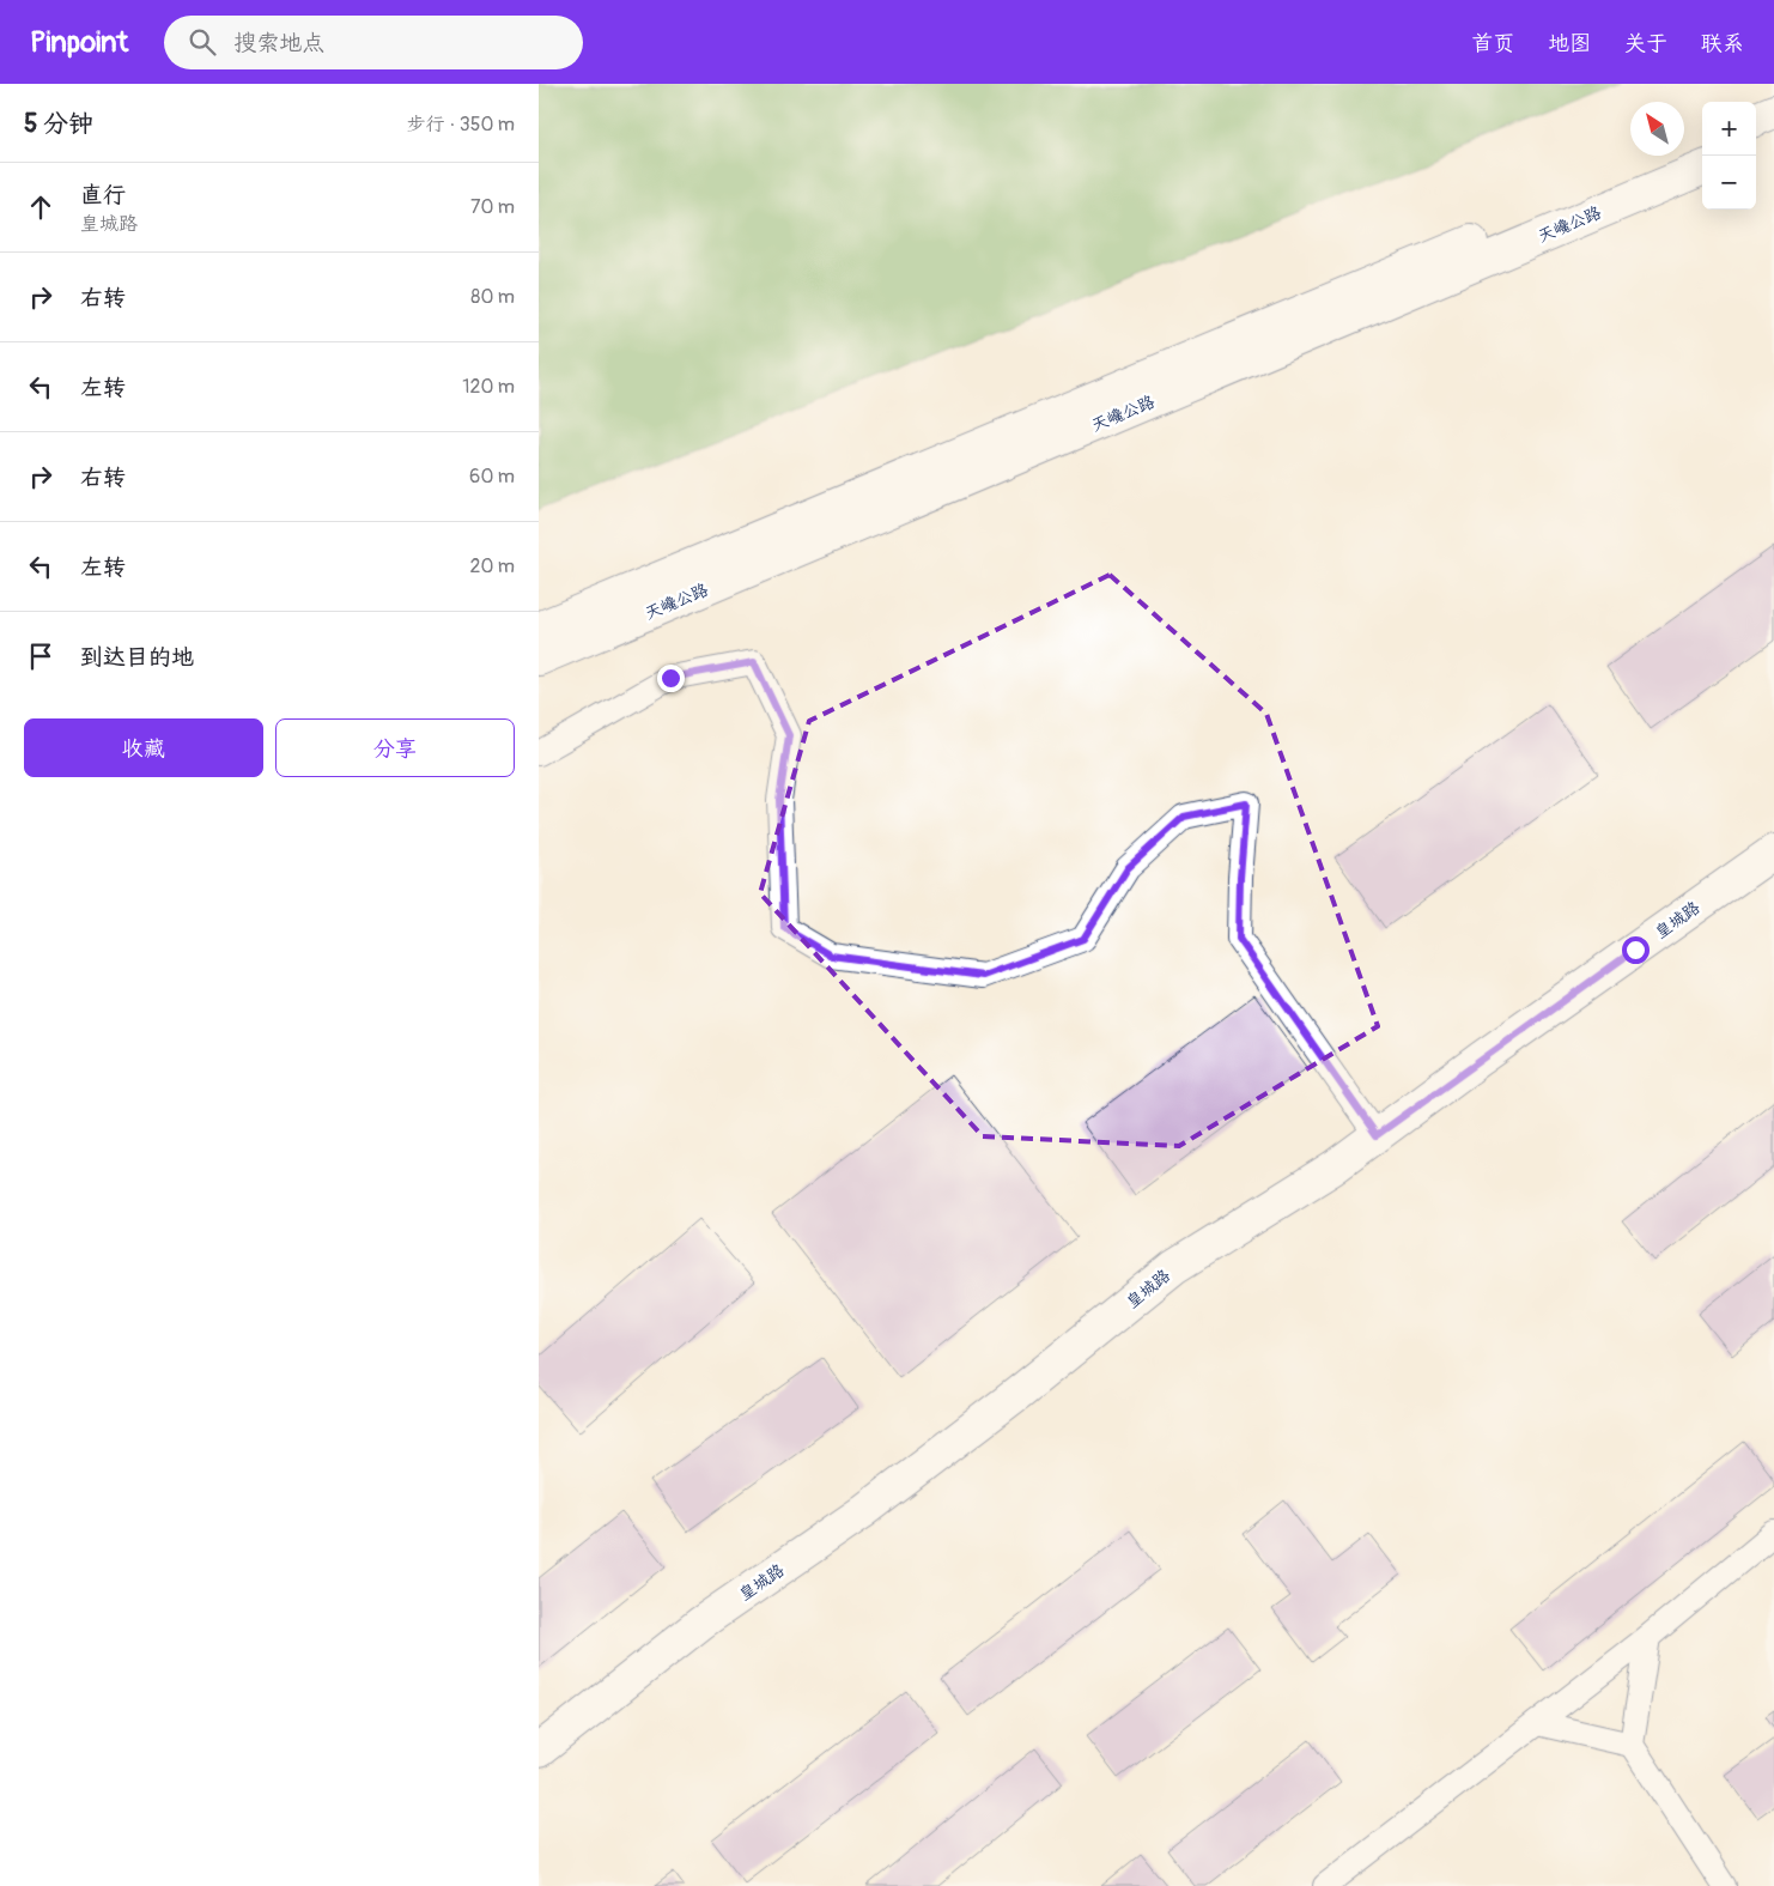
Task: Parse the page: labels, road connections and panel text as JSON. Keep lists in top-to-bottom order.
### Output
{
  "streets": {
    "main road": ["天巉公路", "皇城路"]
  },
  "north": "top left",
  "page": {
    "header": "Pinpoint",
    "search": "搜索地点",
    "nav": [
      "首页",
      "地图",
      "关于",
      "联系"
    ],
    "heading": ["5 分钟", "步行 · 350 m"],
    "map_buttons": ["+", "−"],
    "list": [
      ["直行", "皇城路", "70 m"],
      ["右转", "80 m"],
      ["左转", "120 m"],
      ["右转", "60 m"],
      ["左转", "20 m"],
      "到达目的地"
    ],
    "buttons": ["收藏", "分享"]
  }
}
